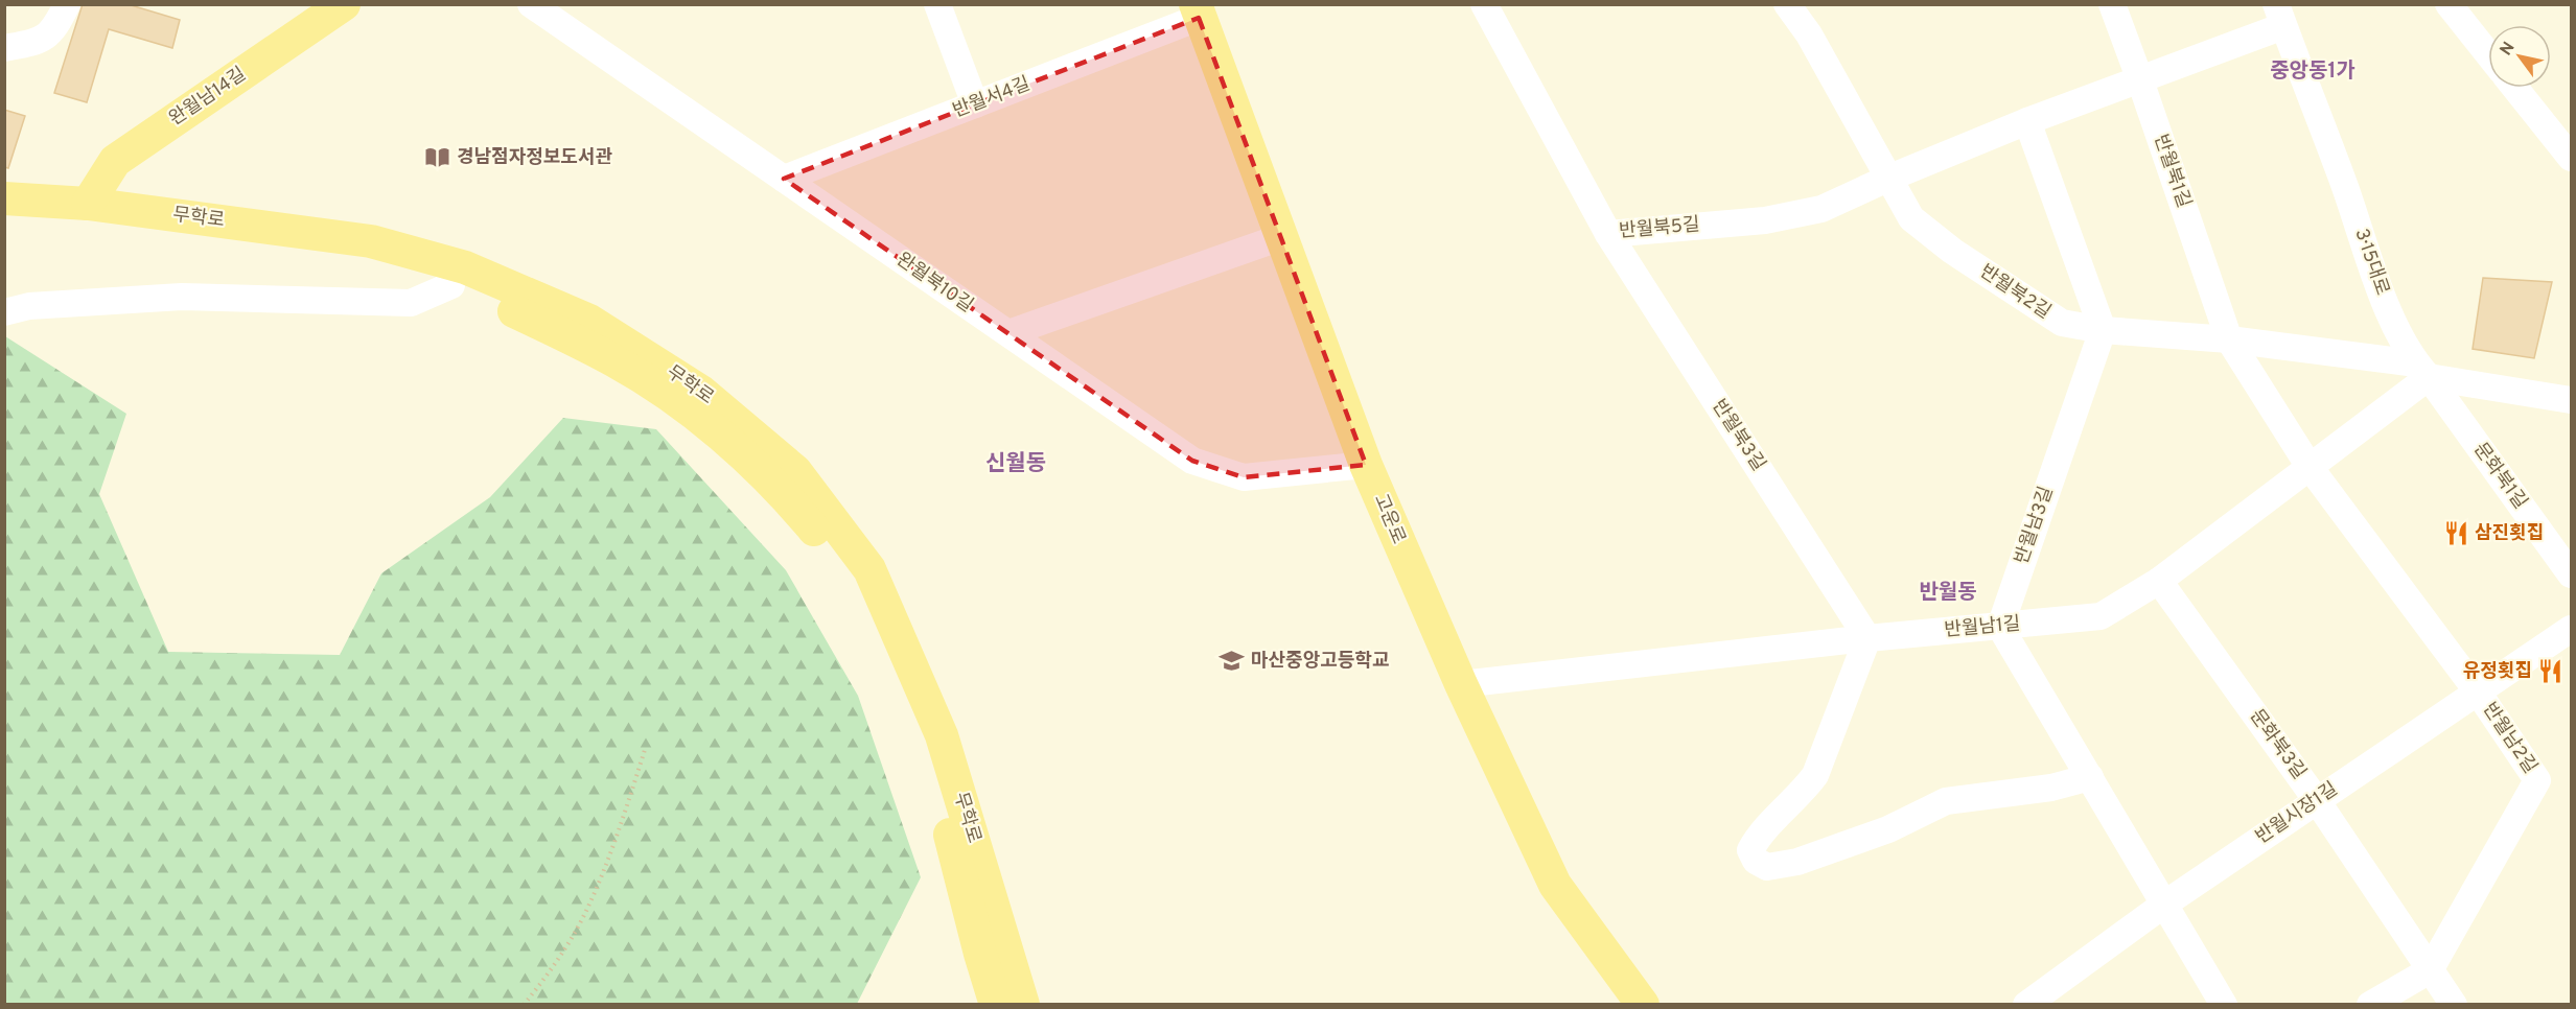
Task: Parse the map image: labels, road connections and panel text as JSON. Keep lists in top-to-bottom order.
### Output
{
  "streets": {
    "main road": ["완월남14길", "무학로", "고운로"],
    "street": [
      "반월서4길",
      "반월북1길",
      "반월북5길",
      "3·15대로",
      "완월북10길",
      "반월북2길",
      "반월북3길",
      "문화북1길",
      "반월남3길",
      "반월남1길",
      "반월남2길",
      "문화북3길",
      "반월시장1길"
    ]
  },
  "crossings": [
    ["완월남14길", "무학로"],
    ["반월서4길", "완월북10길"],
    ["반월서4길", "고운로"],
    ["반월북1길", "반월북5길"],
    ["반월북1길", "반월북2길"],
    ["반월북1길", "반월남2길"],
    ["반월북5길", "3·15대로"],
    ["반월북5길", "반월북2길"],
    ["반월북5길", "반월북3길"],
    ["3·15대로", "반월북2길"],
    ["3·15대로", "문화북1길"],
    ["3·15대로", "반월남1길"],
    ["완월북10길", "고운로"],
    ["반월북2길", "문화북1길"],
    ["반월북2길", "반월남3길"],
    ["반월북2길", "반월남1길"],
    ["반월북2길", "반월남2길"],
    ["반월북3길", "반월남1길"],
    ["문화북1길", "반월남1길"],
    ["고운로", "반월남1길"],
    ["반월남3길", "반월남1길"],
    ["반월남1길", "반월남2길"],
    ["반월남1길", "문화북3길"],
    ["반월남2길", "문화북3길"],
    ["반월남2길", "반월시장1길"],
    ["문화북3길", "반월시장1길"]
  ],
  "districts": ["중앙동1가", "신월동", "반월동"],
  "places": {
    "library": ["경남점자정보도서관"],
    "restaurant": ["삼진횟집", "유정횟집"],
    "school or university": ["마산중앙고등학교"]
  },
  "north": "top left"
}
